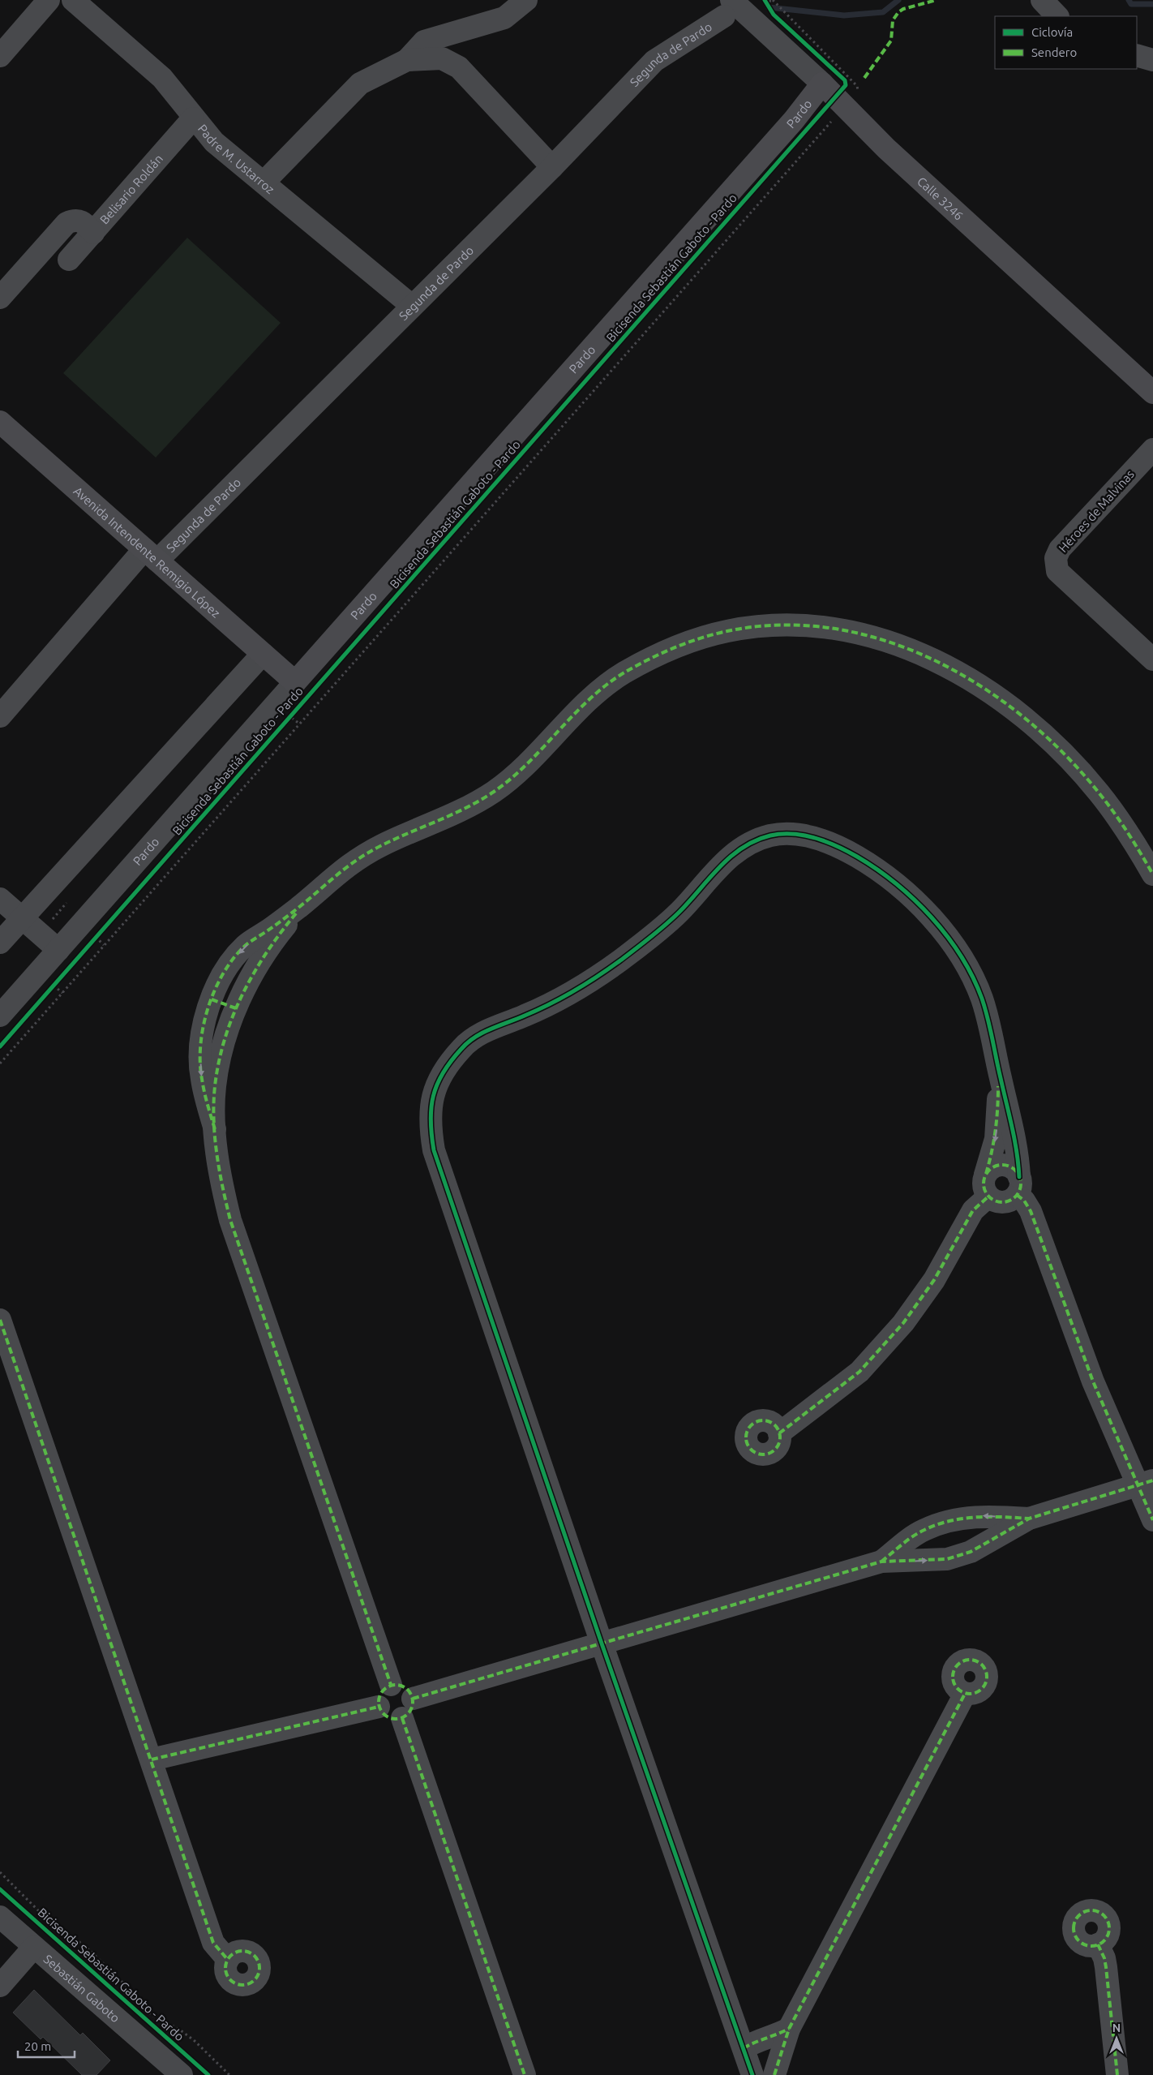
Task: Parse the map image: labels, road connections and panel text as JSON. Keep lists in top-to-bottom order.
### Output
{
  "streets": {
    "main road": ["Pardo", "Calle 3246", "Avenida Intendente Remigio López"],
    "street": [
      "Segunda de Pardo",
      "Padre M. Ustarroz",
      "Belisario Roldán",
      "Héroes de Malvinas",
      "Sebastián Gaboto"
    ],
    "cycle path": ["Bicisenda Sebastián Gaboto - Pardo"]
  },
  "crossings": [
    ["Segunda de Pardo", "Padre M. Ustarroz"],
    ["Segunda de Pardo", "Calle 3246"],
    ["Segunda de Pardo", "Avenida Intendente Remigio López"],
    ["Pardo", "Calle 3246"],
    ["Pardo", "Avenida Intendente Remigio López"],
    ["Padre M. Ustarroz", "Belisario Roldán"]
  ],
  "legend": ["Ciclovía", "Sendero"],
  "scale_bar": "20 m",
  "north": "top"
}
